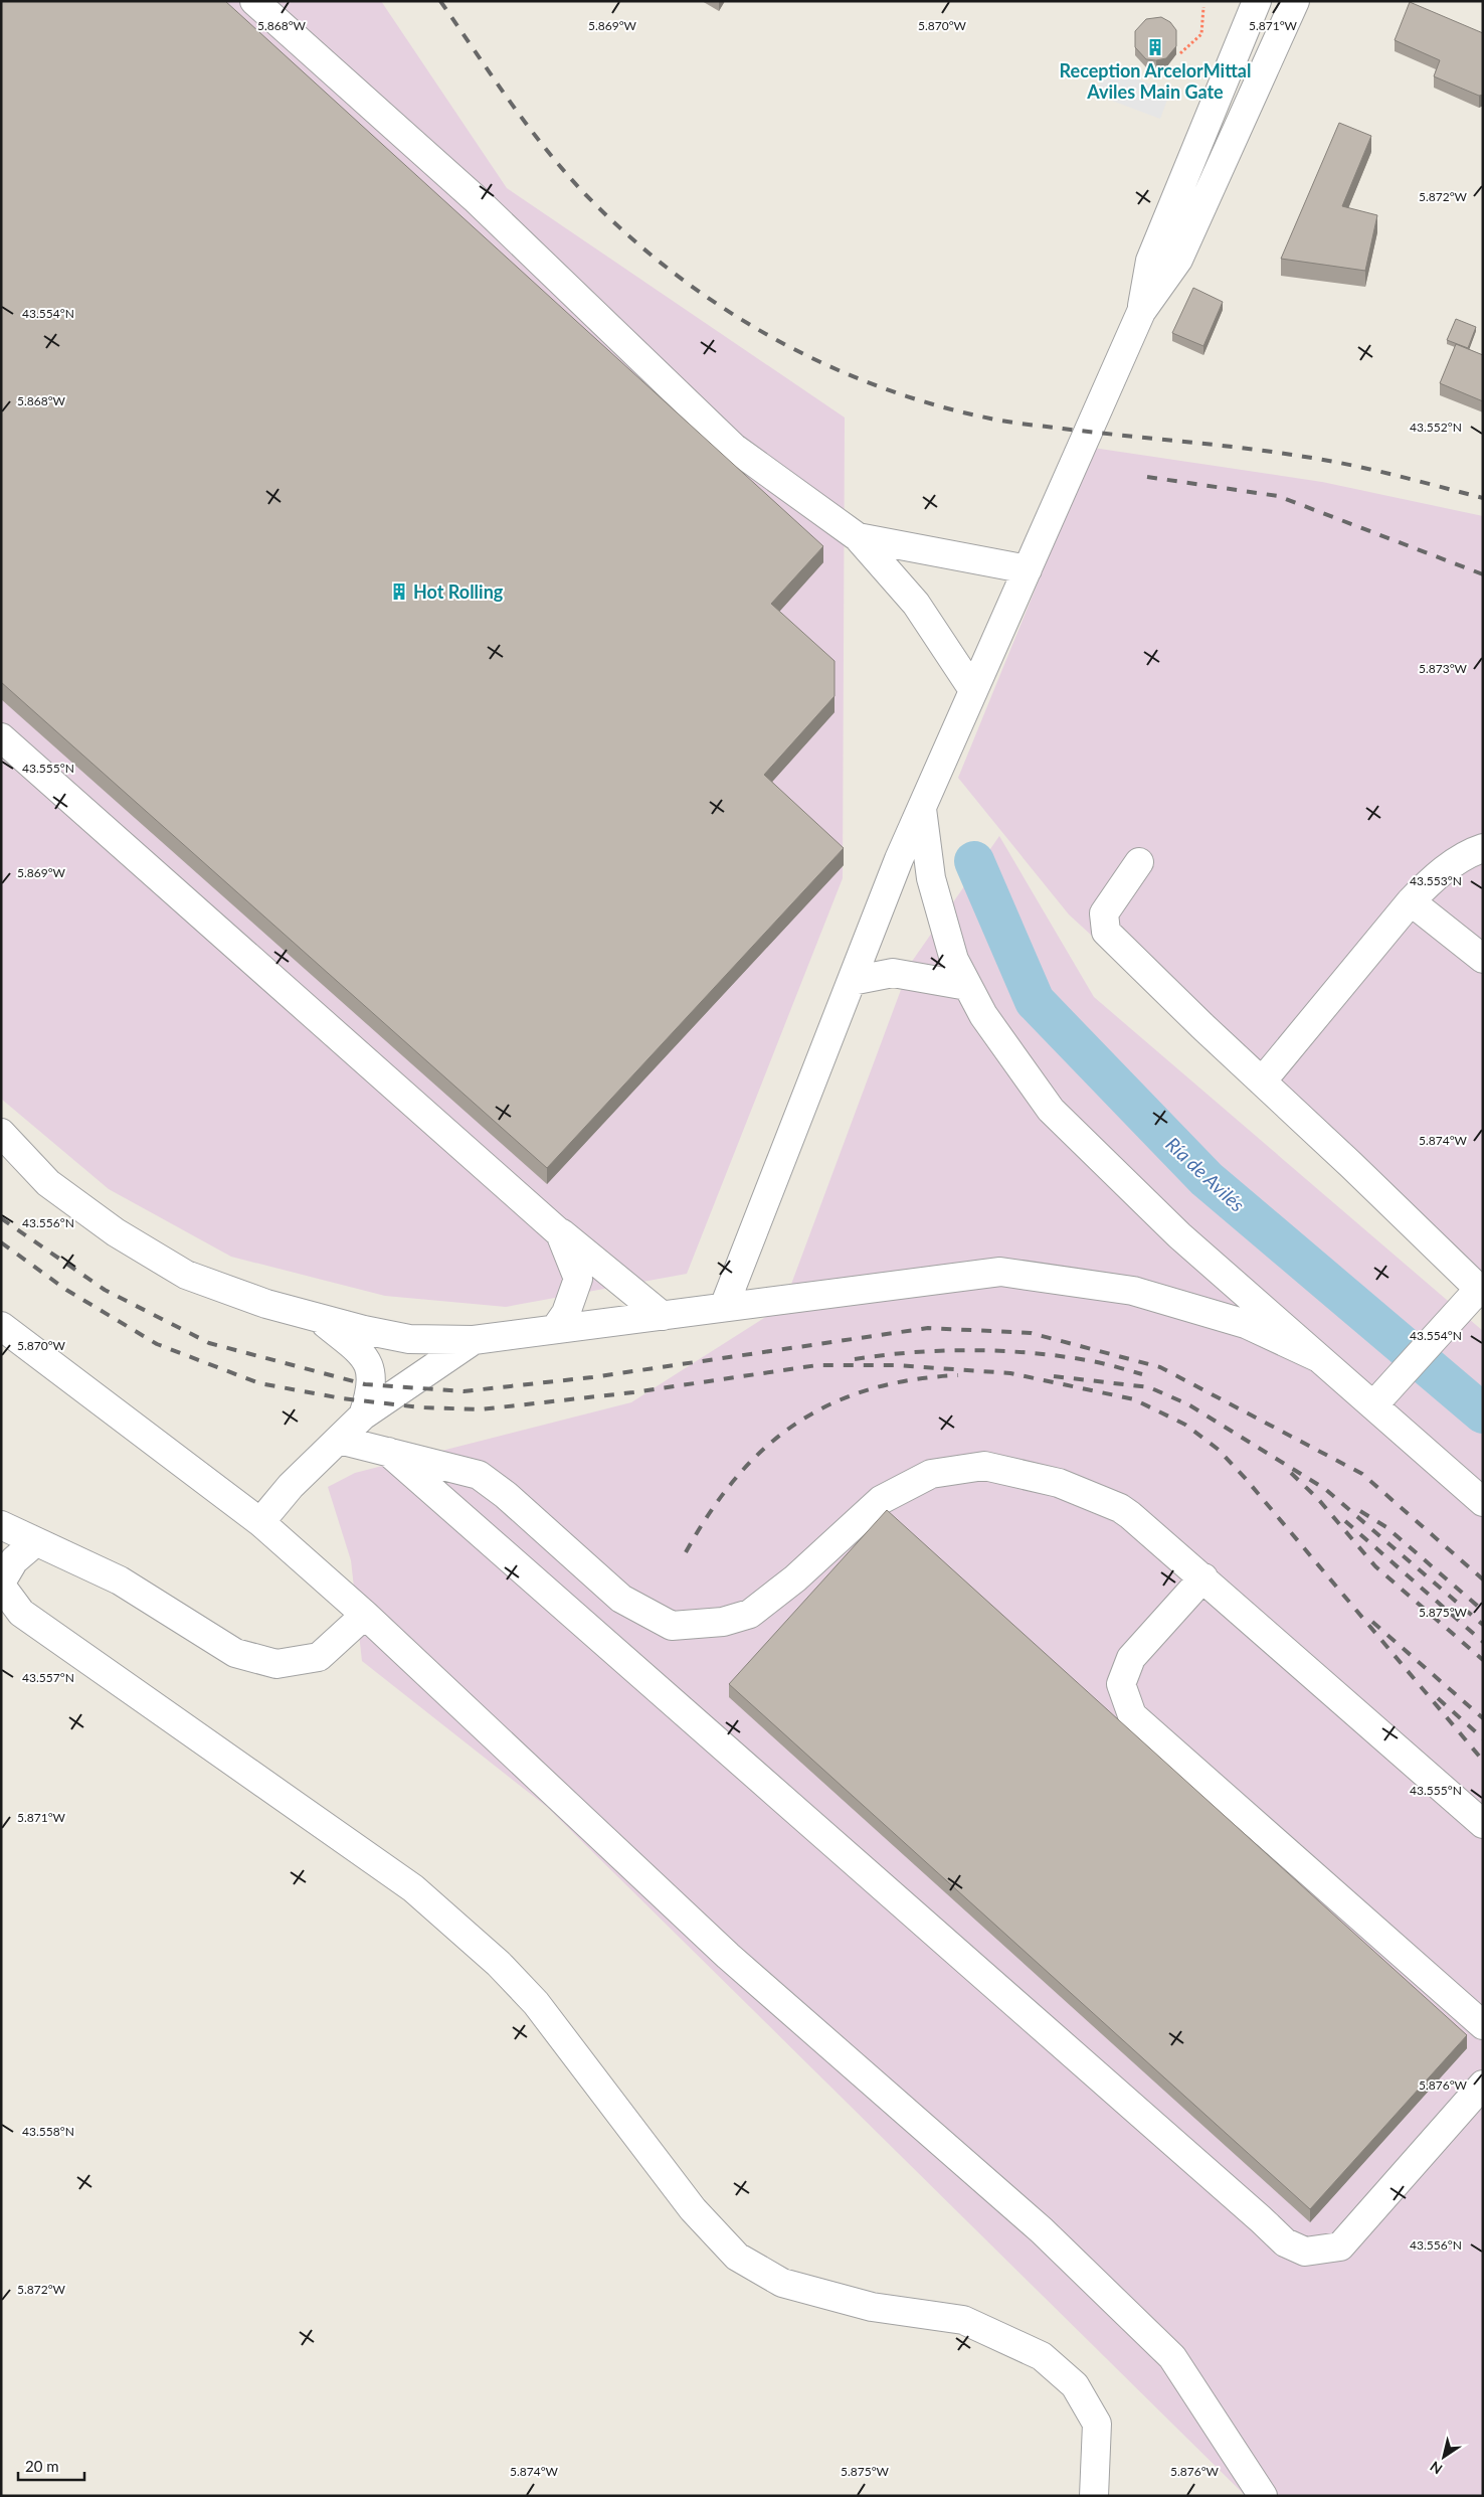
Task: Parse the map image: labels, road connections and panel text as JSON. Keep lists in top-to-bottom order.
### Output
{
  "water": ["Ría de Avilés"],
  "places": {
    "building": ["Reception ArcelorMittal Aviles Main Gate", "Hot Rolling"]
  },
  "scale_bar": "20 m",
  "north": "bottom left",
  "coordinates": [
    "5.868°W",
    "5.869°W",
    "5.870°W",
    "5.871°W",
    "5.872°W",
    "43.554°N",
    "43.552°N",
    "5.873°W",
    "43.555°N",
    "43.553°N",
    "5.874°W",
    "43.556°N",
    "5.875°W",
    "43.557°N",
    "5.876°W",
    "43.558°N"
  ]
}
